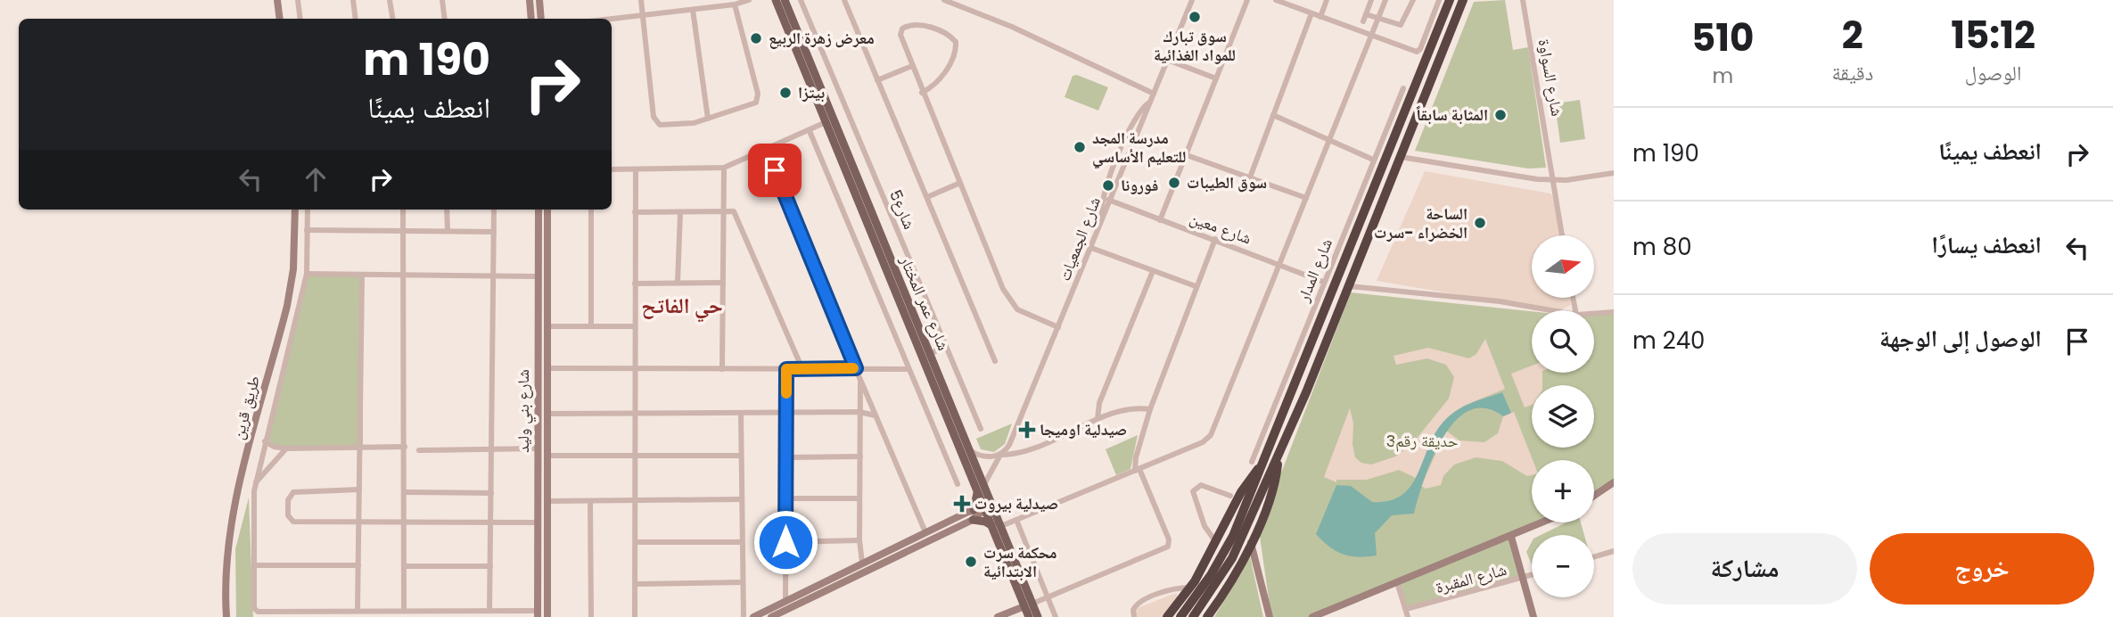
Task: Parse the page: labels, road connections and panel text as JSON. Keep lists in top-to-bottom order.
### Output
{
  "streets": {
    "main road": ["شارع عمر المختار"],
    "street": [
      "شارع السواوة",
      "شارع5",
      "شارع معين",
      "شارع الجمعيات",
      "شارع المدار",
      "طريق قرين",
      "شارع بني وليد",
      "شارع المقبرة"
    ]
  },
  "crossings": [
    ["شارع معين", "شارع الجمعيات"],
    ["شارع معين", "شارع المدار"],
    ["شارع الجمعيات", "شارع عمر المختار"]
  ],
  "districts": ["حي الفاتح"],
  "parks": ["حديقة رقم3"],
  "places": {
    "other": [
      "سوق تبارك للمواد الغذائية",
      "معرض زهرة الربيع",
      "بيتزا",
      "المثابة سابقاً",
      "مدرسة المجد للتعليم الأساسي",
      "سوق الطيبات",
      "فورونا",
      "الساحة الخضراء -سرت",
      "محكمة سرت الابتدائية"
    ],
    "health": ["صيدلية اوميجا", "صيدلية بيروت"]
  },
  "north": "right",
  "page": {
    "eta": [
      "15:12",
      "الوصول",
      "2",
      "دقيقة",
      "510",
      "m"
    ],
    "turn": ["190 m", "انعطف يمينًا"],
    "list": [
      {
        "name": "انعطف يمينًا",
        "value": "190 m"
      },
      {
        "name": "انعطف يسارًا",
        "value": "80 m"
      },
      {
        "name": "الوصول إلى الوجهة",
        "value": "240 m"
      }
    ],
    "map_buttons": ["+", "−"],
    "buttons": ["خروج", "مشاركة"]
  }
}
